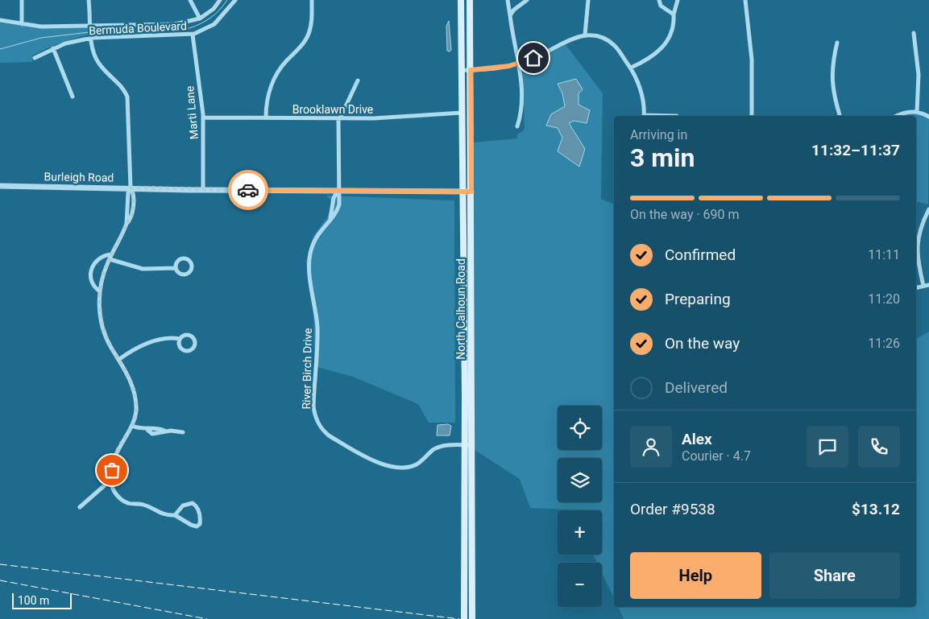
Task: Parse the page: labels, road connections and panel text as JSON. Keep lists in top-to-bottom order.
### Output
{
  "streets": {
    "main road": ["North Calhoun Road"],
    "street": [
      "Bermuda Boulevard",
      "Brooklawn Drive",
      "Marti Lane",
      "Burleigh Road",
      "River Birch Drive"
    ]
  },
  "crossings": [
    ["Bermuda Boulevard", "Marti Lane"],
    ["Brooklawn Drive", "Marti Lane"],
    ["Brooklawn Drive", "North Calhoun Road"],
    ["Brooklawn Drive", "River Birch Drive"],
    ["Marti Lane", "Burleigh Road"],
    ["Burleigh Road", "North Calhoun Road"],
    ["Burleigh Road", "River Birch Drive"],
    ["North Calhoun Road", "River Birch Drive"]
  ],
  "scale_bar": "100 m",
  "page": {
    "heading": ["3 min", "Arriving in", "11:32–11:37"],
    "panel": [
      "Alex",
      "Courier · 4.7",
      "Order #9538",
      "$13.12"
    ],
    "bar": "On the way · 690 m",
    "list": [
      ["Confirmed", "11:11"],
      ["Preparing", "11:20"],
      ["On the way", "11:26"],
      "Delivered"
    ],
    "map_buttons": ["+", "−"],
    "buttons": ["Help", "Share"],
    "scale": "100 m"
  }
}
